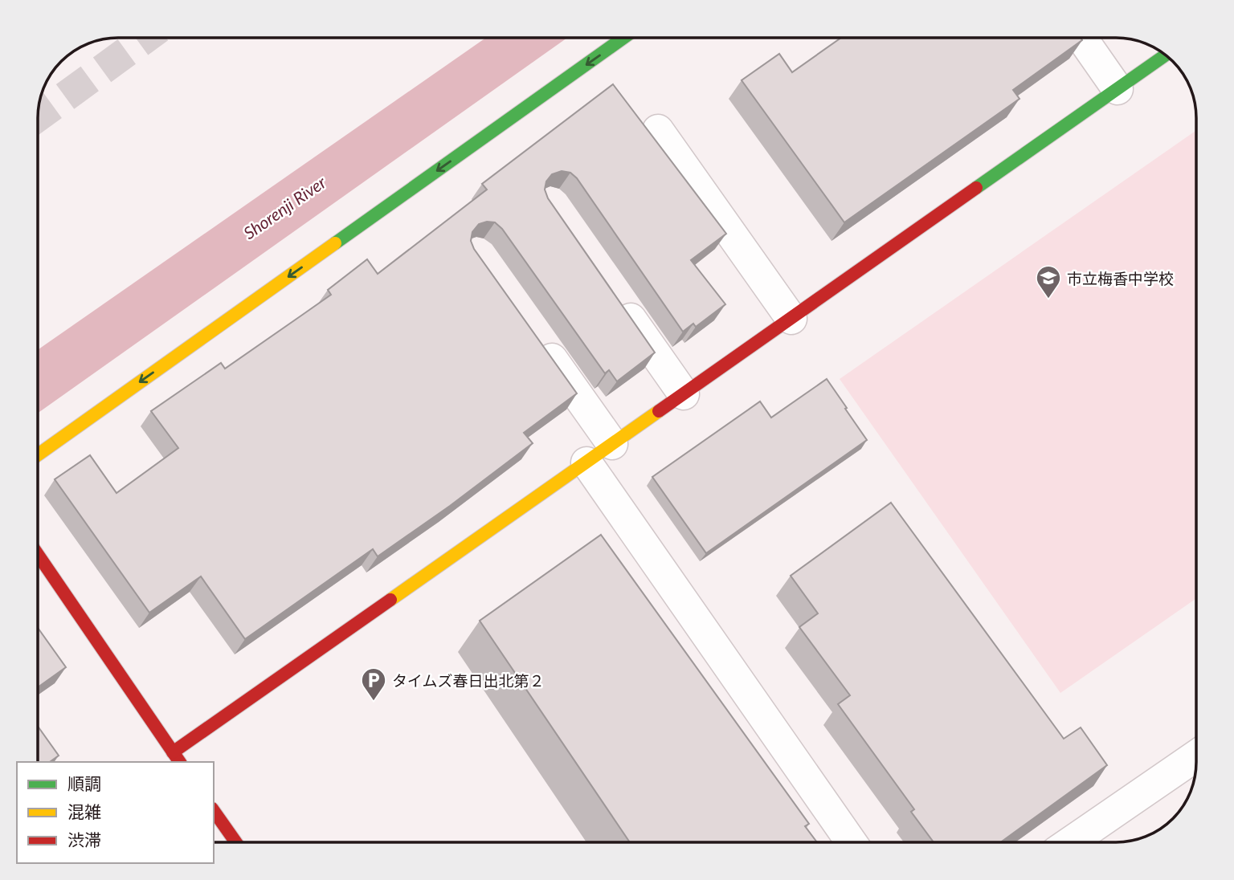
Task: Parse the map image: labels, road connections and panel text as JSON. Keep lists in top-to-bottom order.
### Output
{
  "water": ["Shorenji River"],
  "places": {
    "school or university": ["市立梅香中学校"],
    "parking": ["タイムズ春日出北第２"]
  },
  "legend": ["順調", "混雑", "渋滞"]
}
